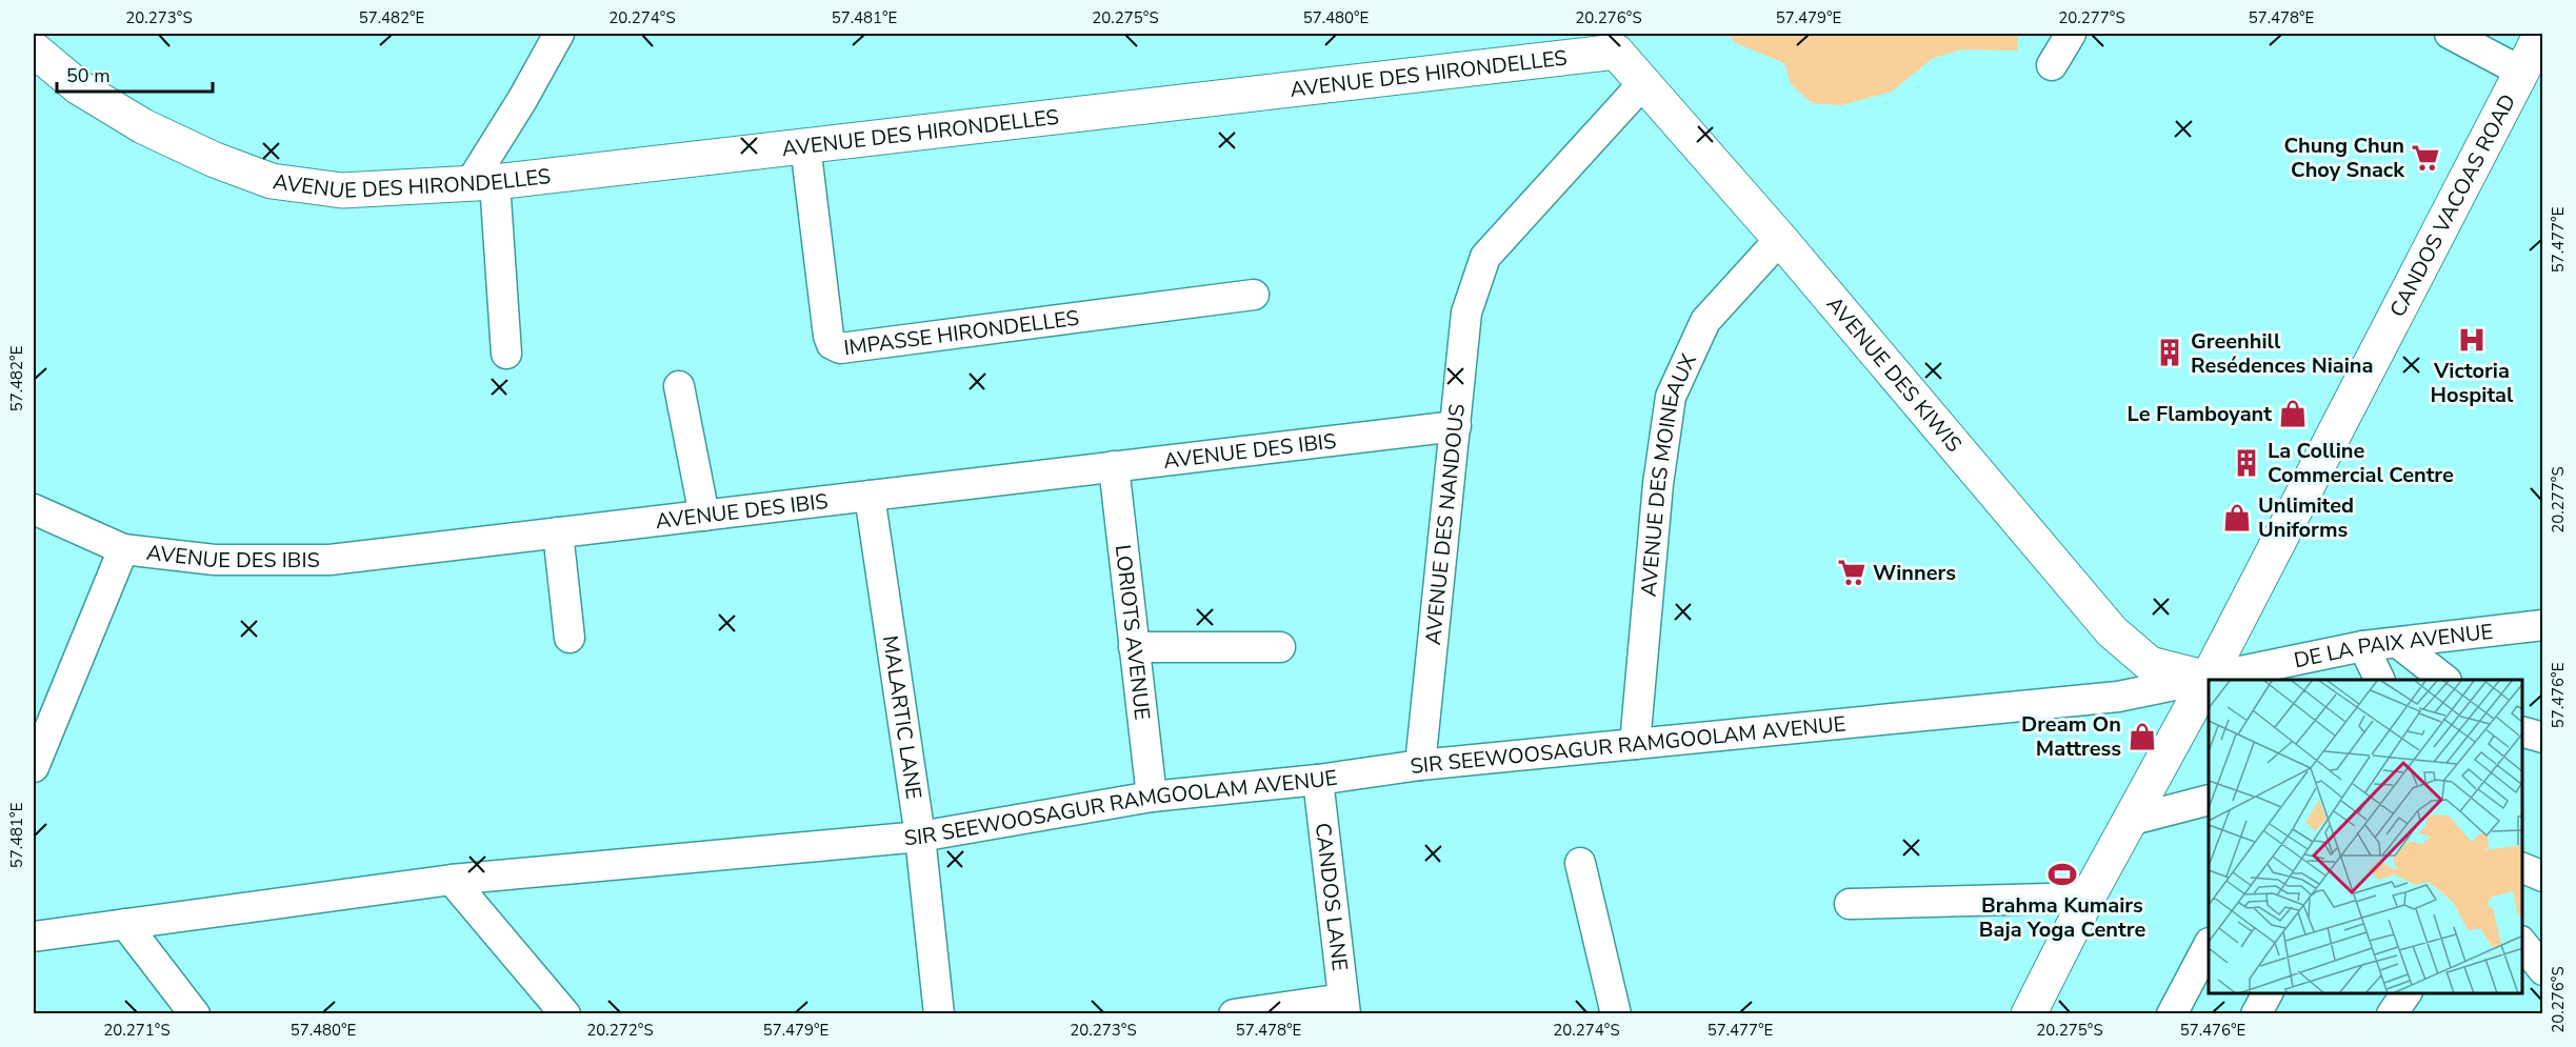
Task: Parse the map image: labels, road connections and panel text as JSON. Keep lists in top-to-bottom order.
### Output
{
  "streets": {
    "main road": ["AVENUE DES HIRONDELLES", "CANDOS VACOAS ROAD", "AVENUE DES KIWIS"],
    "street": [
      "IMPASSE HIRONDELLES",
      "AVENUE DES IBIS",
      "AVENUE DES MOINEAUX",
      "AVENUE DES NANDOUS",
      "LORIOTS AVENUE",
      "DE LA PAIX AVENUE",
      "MALARTIC LANE",
      "SIR SEEWOOSAGUR RAMGOOLAM AVENUE",
      "CANDOS LANE"
    ]
  },
  "crossings": [
    ["AVENUE DES HIRONDELLES", "IMPASSE HIRONDELLES"],
    ["AVENUE DES HIRONDELLES", "AVENUE DES KIWIS"],
    ["CANDOS VACOAS ROAD", "AVENUE DES KIWIS"],
    ["CANDOS VACOAS ROAD", "DE LA PAIX AVENUE"],
    ["CANDOS VACOAS ROAD", "SIR SEEWOOSAGUR RAMGOOLAM AVENUE"],
    ["AVENUE DES KIWIS", "AVENUE DES MOINEAUX"],
    ["AVENUE DES KIWIS", "AVENUE DES NANDOUS"],
    ["AVENUE DES KIWIS", "DE LA PAIX AVENUE"],
    ["AVENUE DES KIWIS", "SIR SEEWOOSAGUR RAMGOOLAM AVENUE"],
    ["AVENUE DES IBIS", "AVENUE DES NANDOUS"],
    ["AVENUE DES IBIS", "LORIOTS AVENUE"],
    ["AVENUE DES IBIS", "MALARTIC LANE"],
    ["AVENUE DES MOINEAUX", "SIR SEEWOOSAGUR RAMGOOLAM AVENUE"],
    ["AVENUE DES NANDOUS", "SIR SEEWOOSAGUR RAMGOOLAM AVENUE"],
    ["LORIOTS AVENUE", "SIR SEEWOOSAGUR RAMGOOLAM AVENUE"],
    ["DE LA PAIX AVENUE", "SIR SEEWOOSAGUR RAMGOOLAM AVENUE"],
    ["MALARTIC LANE", "SIR SEEWOOSAGUR RAMGOOLAM AVENUE"],
    ["SIR SEEWOOSAGUR RAMGOOLAM AVENUE", "CANDOS LANE"]
  ],
  "places": {
    "supermarket": ["Chung Chun Choy Snack", "Winners"],
    "hospital": ["Victoria Hospital"],
    "building": ["Greenhill Resédences Niaina", "La Colline Commercial Centre"],
    "shop": ["Le Flamboyant", "Unlimited Uniforms", "Dream On Mattress"],
    "sports": ["Brahma Kumairs Baja Yoga Centre"]
  },
  "scale_bar": "50 m",
  "coordinates": [
    "20.273°S",
    "57.482°E",
    "20.274°S",
    "57.481°E",
    "20.275°S",
    "57.480°E",
    "20.276°S",
    "57.479°E",
    "20.277°S",
    "57.478°E",
    "57.477°E",
    "57.476°E",
    "20.271°S",
    "20.272°S"
  ]
}
